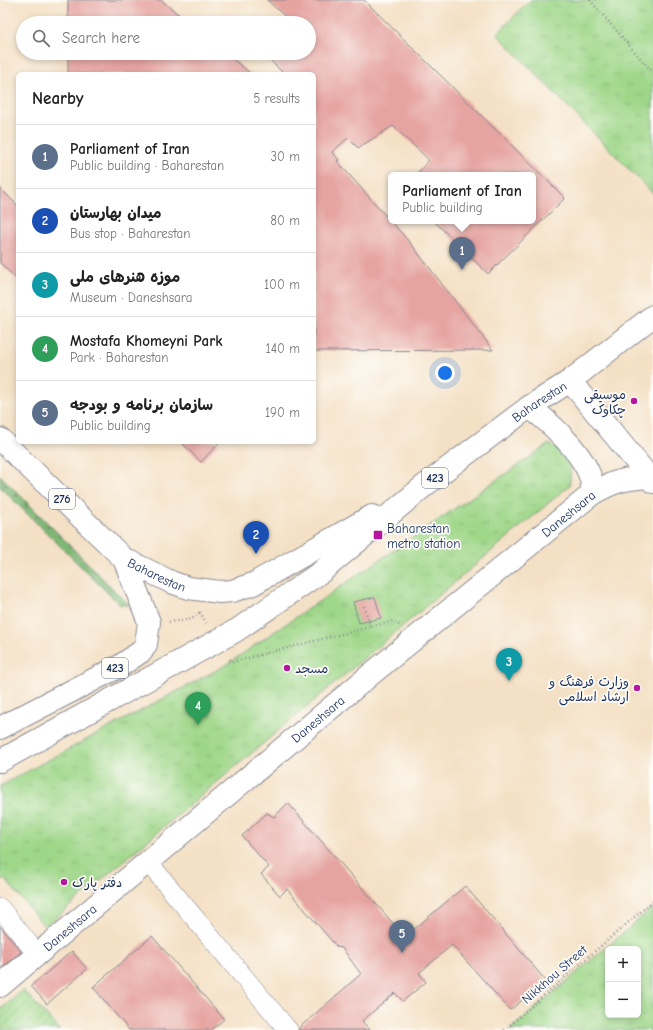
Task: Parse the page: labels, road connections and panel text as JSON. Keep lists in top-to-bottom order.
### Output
{
  "streets": {
    "main road": [
      "Baharestan",
      "423",
      "276",
      "Daneshsara"
    ],
    "path": ["Nikkhou Street"]
  },
  "crossings": [
    ["Baharestan", "423"],
    ["Baharestan", "276"]
  ],
  "places": {
    "other": [
      "موسیقی چکاوک",
      "مسجد",
      "وزارت فرهنگ و ارشاد اسلامی",
      "دفتر پارک"
    ],
    "transit": ["Baharestan metro station"]
  },
  "page": {
    "search": "Search here",
    "heading": ["Nearby", "5 results"],
    "list": [
      {
        "mark": "1",
        "name": "Parliament of Iran",
        "note": "Public building · Baharestan",
        "value": "30 m"
      },
      {
        "mark": "2",
        "name": "میدان بهارستان",
        "note": "Bus stop · Baharestan",
        "value": "80 m"
      },
      {
        "mark": "3",
        "name": "موزه هنرهای ملی",
        "note": "Museum · Daneshsara",
        "value": "100 m"
      },
      {
        "mark": "4",
        "name": "Mostafa Khomeyni Park",
        "note": "Park · Baharestan",
        "value": "140 m"
      },
      {
        "mark": "5",
        "name": "سازمان برنامه و بودجه",
        "note": "Public building",
        "value": "190 m"
      }
    ],
    "popup": ["Parliament of Iran", "Public building"],
    "pins": [
      "1",
      "2",
      "3",
      "4",
      "5"
    ],
    "map_buttons": ["+", "−"]
  }
}
